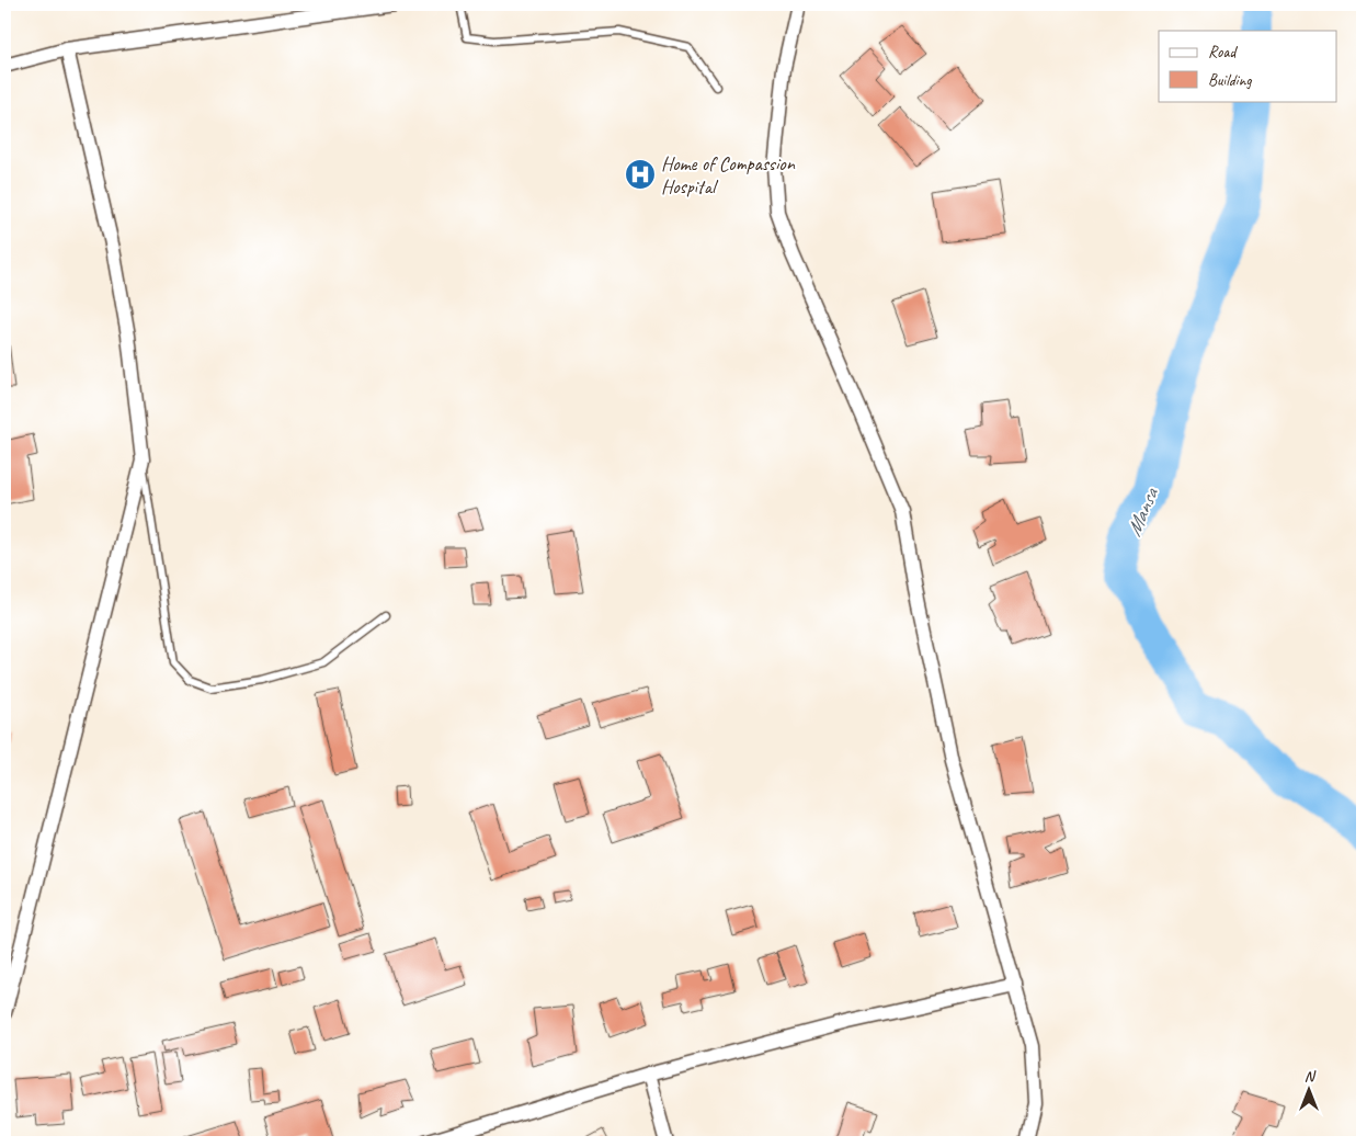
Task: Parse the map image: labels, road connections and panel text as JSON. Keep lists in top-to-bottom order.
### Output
{
  "water": ["Mansa"],
  "places": {
    "hospital": ["Home of Compassion Hospital"]
  },
  "legend": ["Road", "Building"],
  "north": "top"
}
